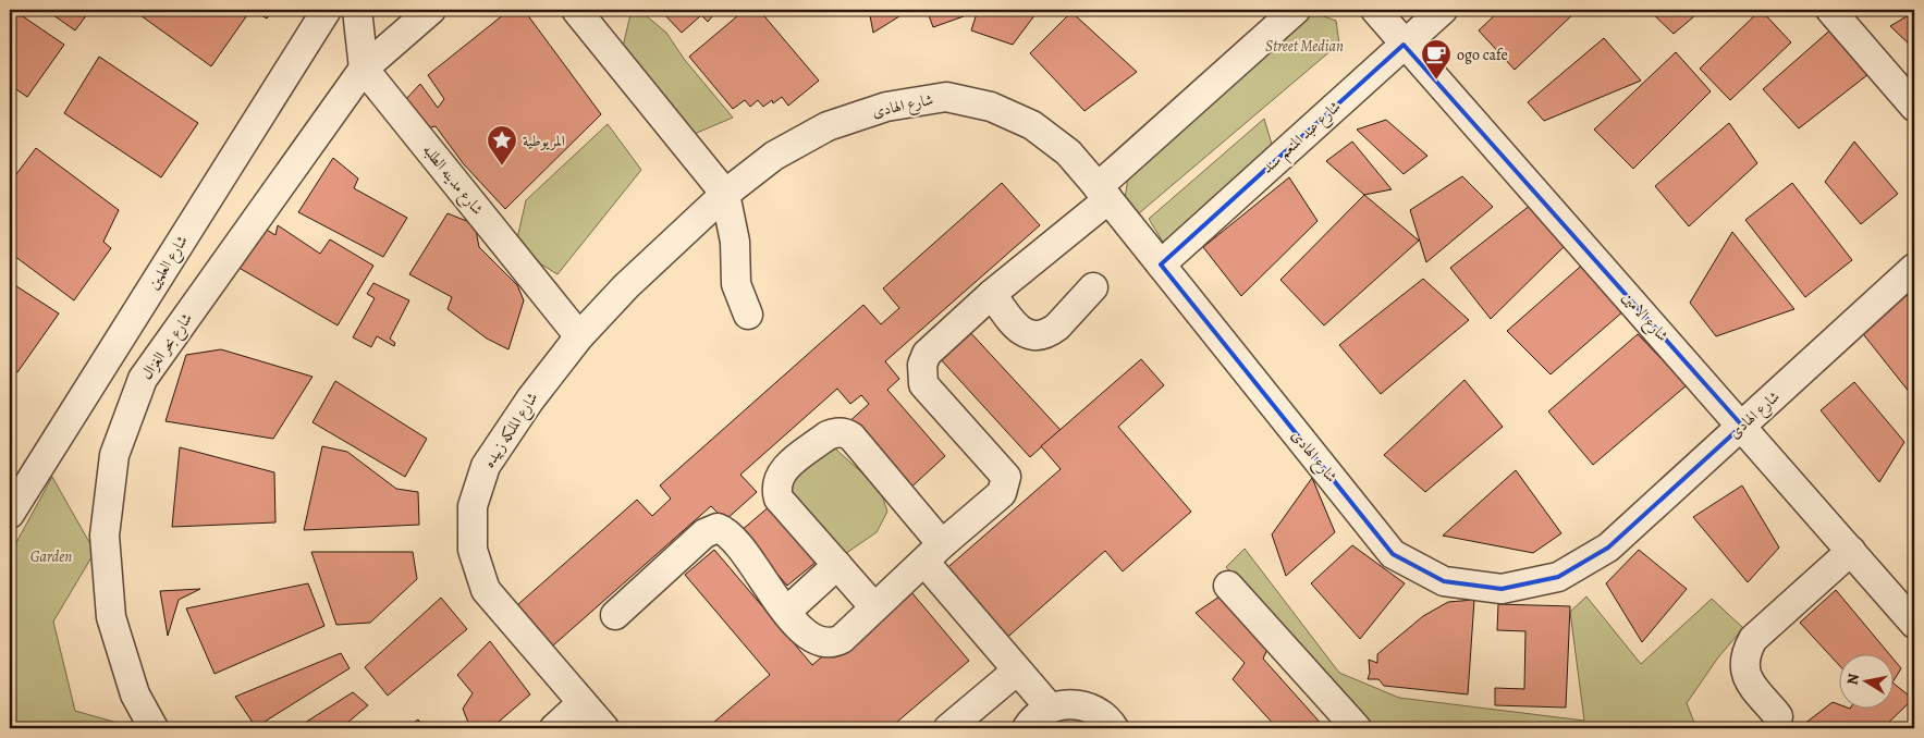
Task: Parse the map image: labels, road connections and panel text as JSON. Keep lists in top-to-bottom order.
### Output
{
  "streets": {
    "street": [
      "شارع الهادى",
      "شارع عبد المنعم سند",
      "شارع مدينه الطلبه",
      "شارع العلمين",
      "شارع الامين",
      "شارع بحر الغزال",
      "شارع الملكه زبيده"
    ]
  },
  "crossings": [
    ["شارع الهادى", "شارع عبد المنعم سند"],
    ["شارع الهادى", "شارع الامين"],
    ["شارع الهادى", "شارع الملكه زبيده"],
    ["شارع عبد المنعم سند", "شارع الامين"],
    ["شارع مدينه الطلبه", "شارع بحر الغزال"],
    ["شارع مدينه الطلبه", "شارع الملكه زبيده"]
  ],
  "parks": ["Street Median", "Garden"],
  "places": {
    "cafe": ["ogo cafe"],
    "place": ["المريوطية"]
  },
  "north": "left"
}
